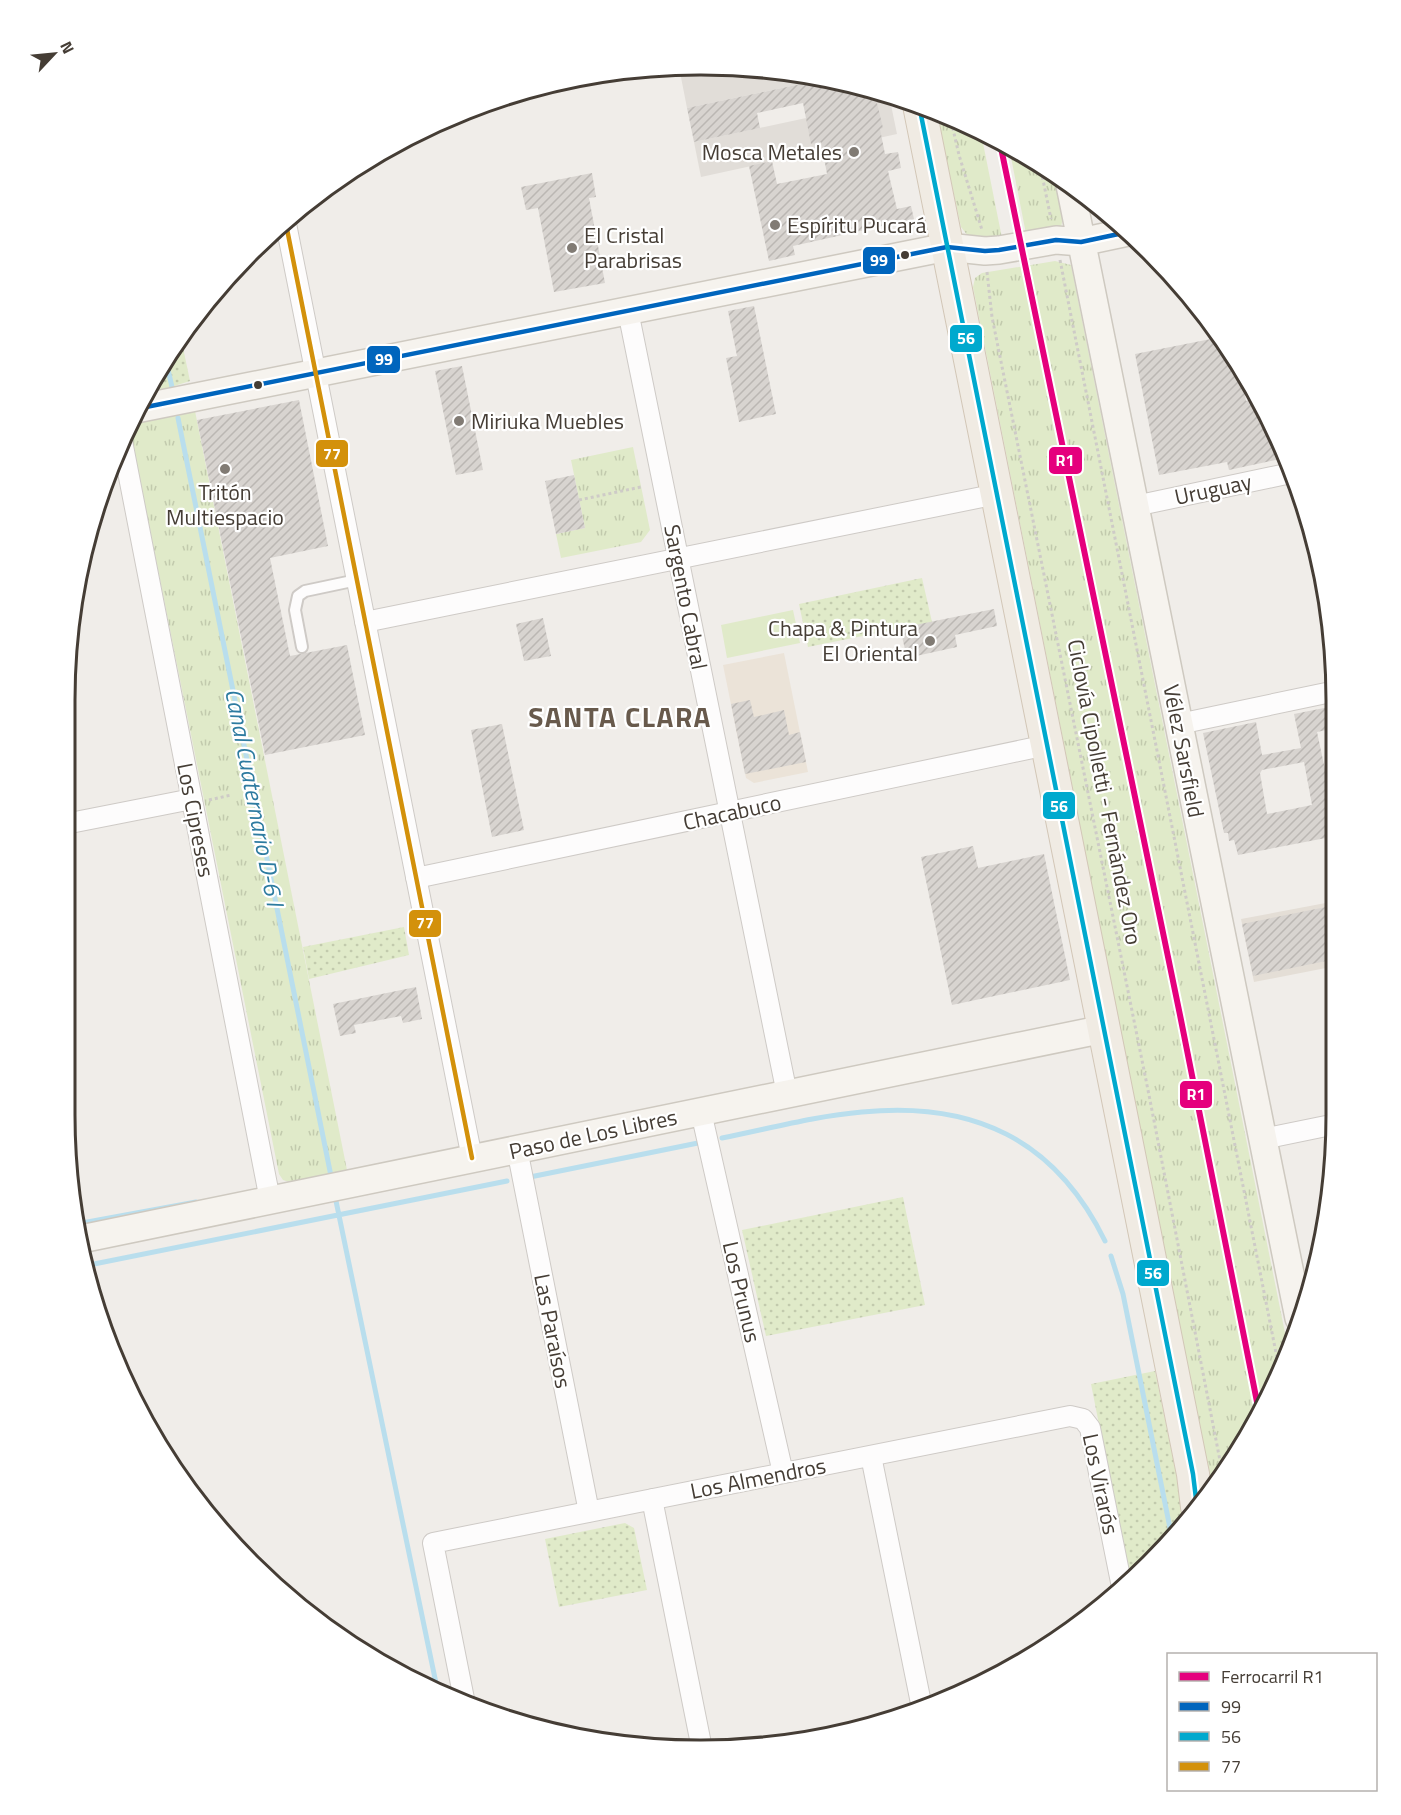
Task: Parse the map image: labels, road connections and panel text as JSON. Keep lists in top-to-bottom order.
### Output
{
  "streets": {
    "street": [
      "Uruguay",
      "Sargento Cabral",
      "Vélez Sarsfield",
      "Chacabuco",
      "Los Cipreses",
      "Paso de Los Libres",
      "Los Prunus",
      "Las Paraísos",
      "Los Almendros",
      "Los Virarós"
    ],
    "path": ["Ciclovía Cipolletti - Fernández Oro"]
  },
  "crossings": [
    ["Uruguay", "Vélez Sarsfield"],
    ["Sargento Cabral", "Chacabuco"],
    ["Sargento Cabral", "Paso de Los Libres"],
    ["Los Cipreses", "Paso de Los Libres"],
    ["Paso de Los Libres", "Los Prunus"],
    ["Paso de Los Libres", "Las Paraísos"],
    ["Los Prunus", "Los Almendros"],
    ["Las Paraísos", "Los Almendros"],
    ["Los Almendros", "Los Virarós"]
  ],
  "districts": ["SANTA CLARA"],
  "water": ["Canal Cuaternario D-6 I"],
  "places": [
    "Mosca Metales",
    "Espíritu Pucará",
    "El Cristal Parabrisas",
    "Miriuka Muebles",
    "Tritón Multiespacio",
    "Chapa & Pintura El Oriental"
  ],
  "lines": [
    "transit line 56",
    "rail line R1",
    "transit line 77",
    "transit line 99"
  ],
  "legend": [
    "Ferrocarril R1",
    "99",
    "56",
    "77"
  ],
  "north": "top right"
}
